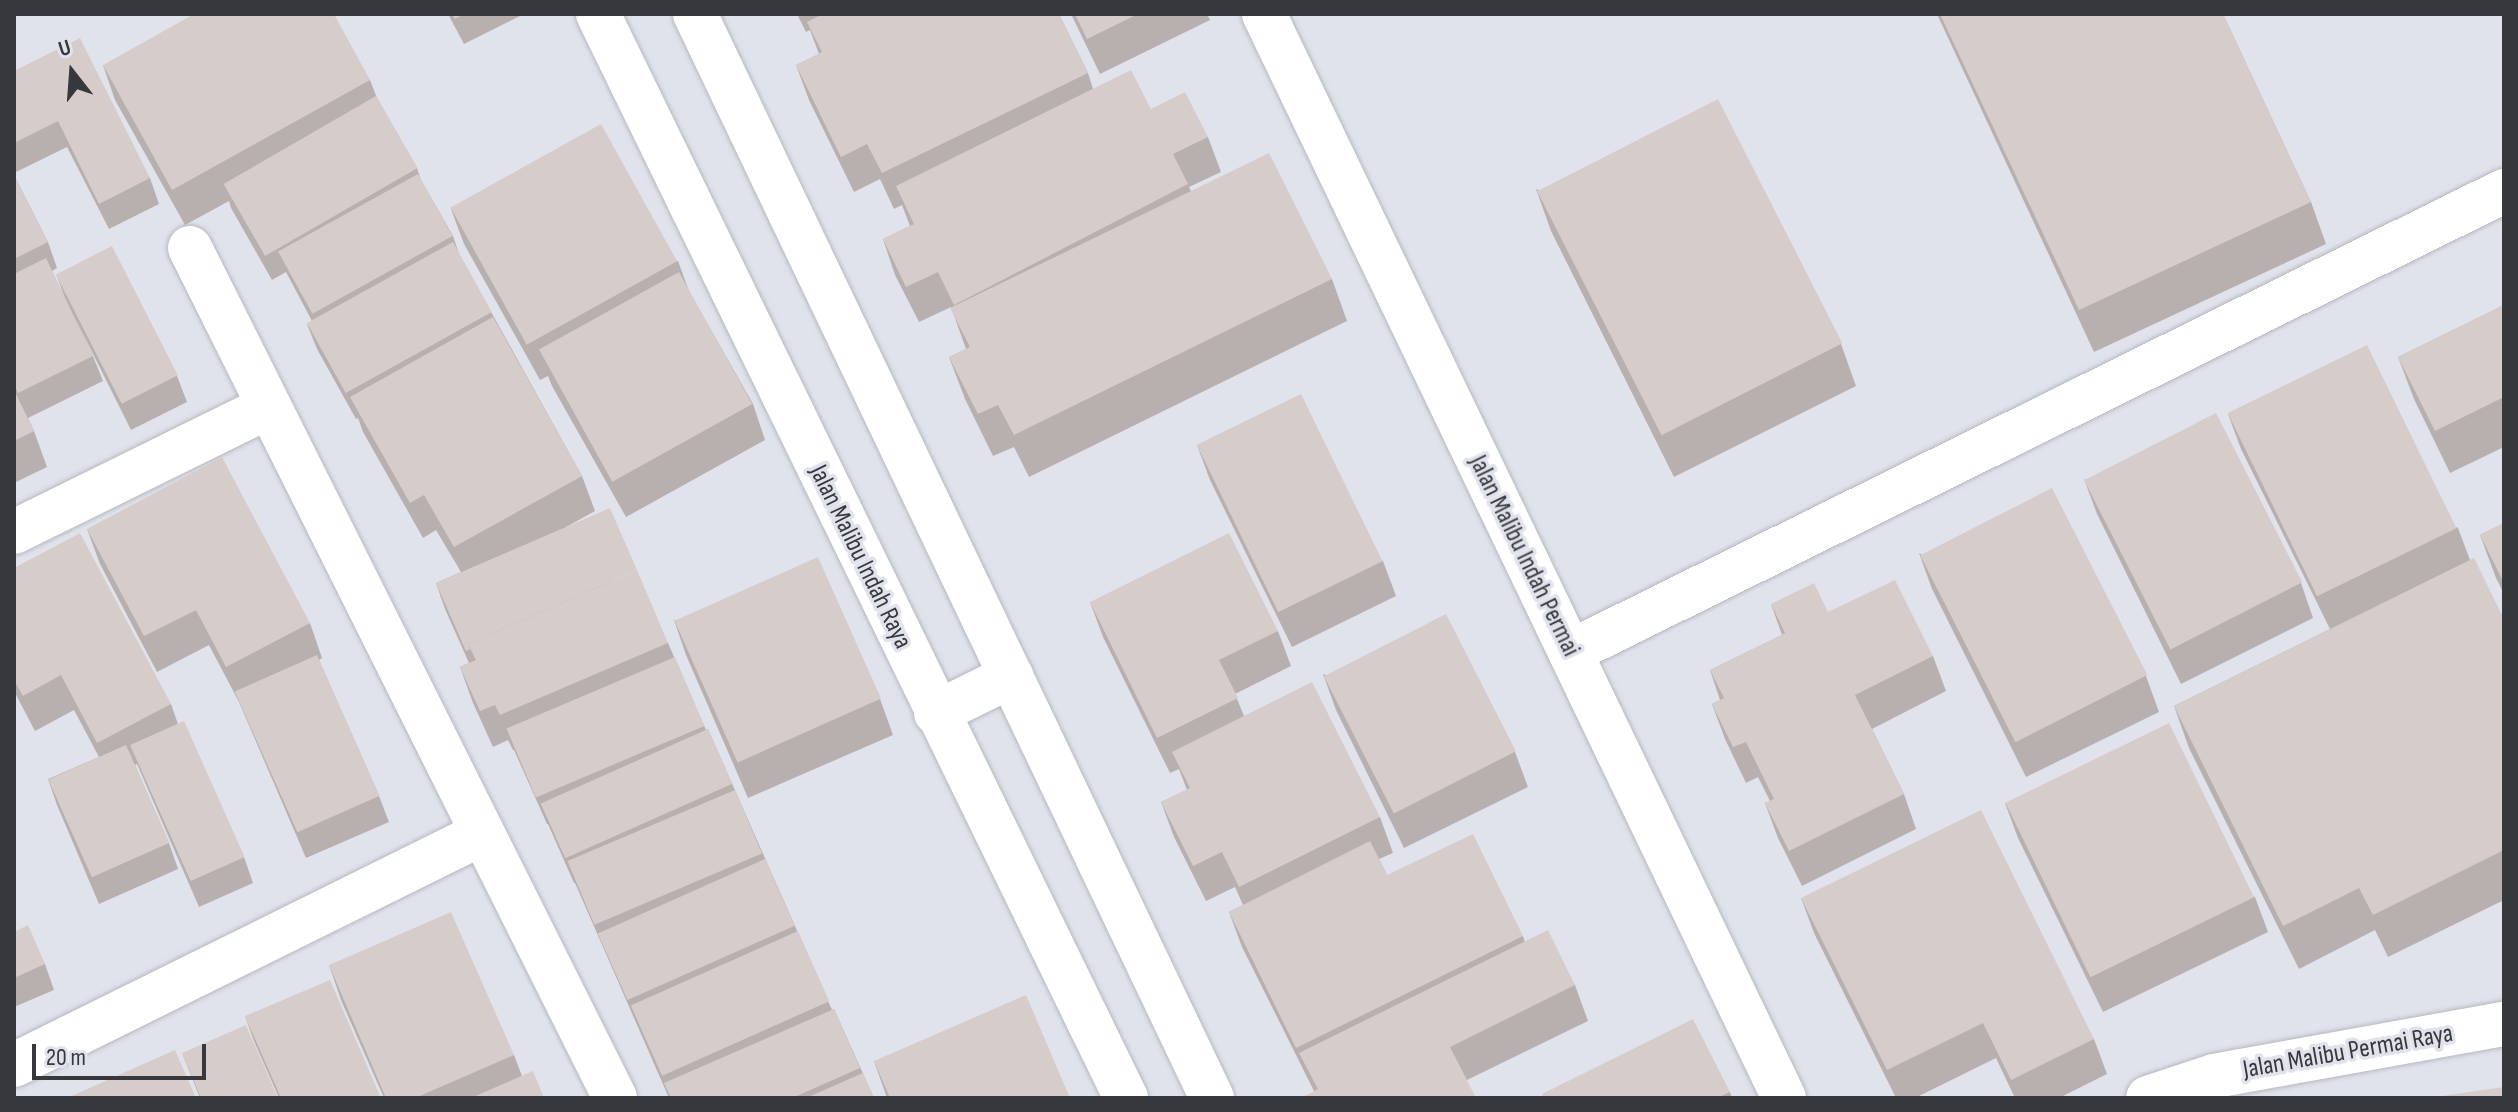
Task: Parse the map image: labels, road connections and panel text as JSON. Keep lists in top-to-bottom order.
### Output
{
  "streets": {
    "street": ["Jalan Malibu Indah Permai", "Jalan Malibu Indah Raya", "Jalan Malibu Permai Raya"]
  },
  "scale_bar": "20 m",
  "north": "top"
}
